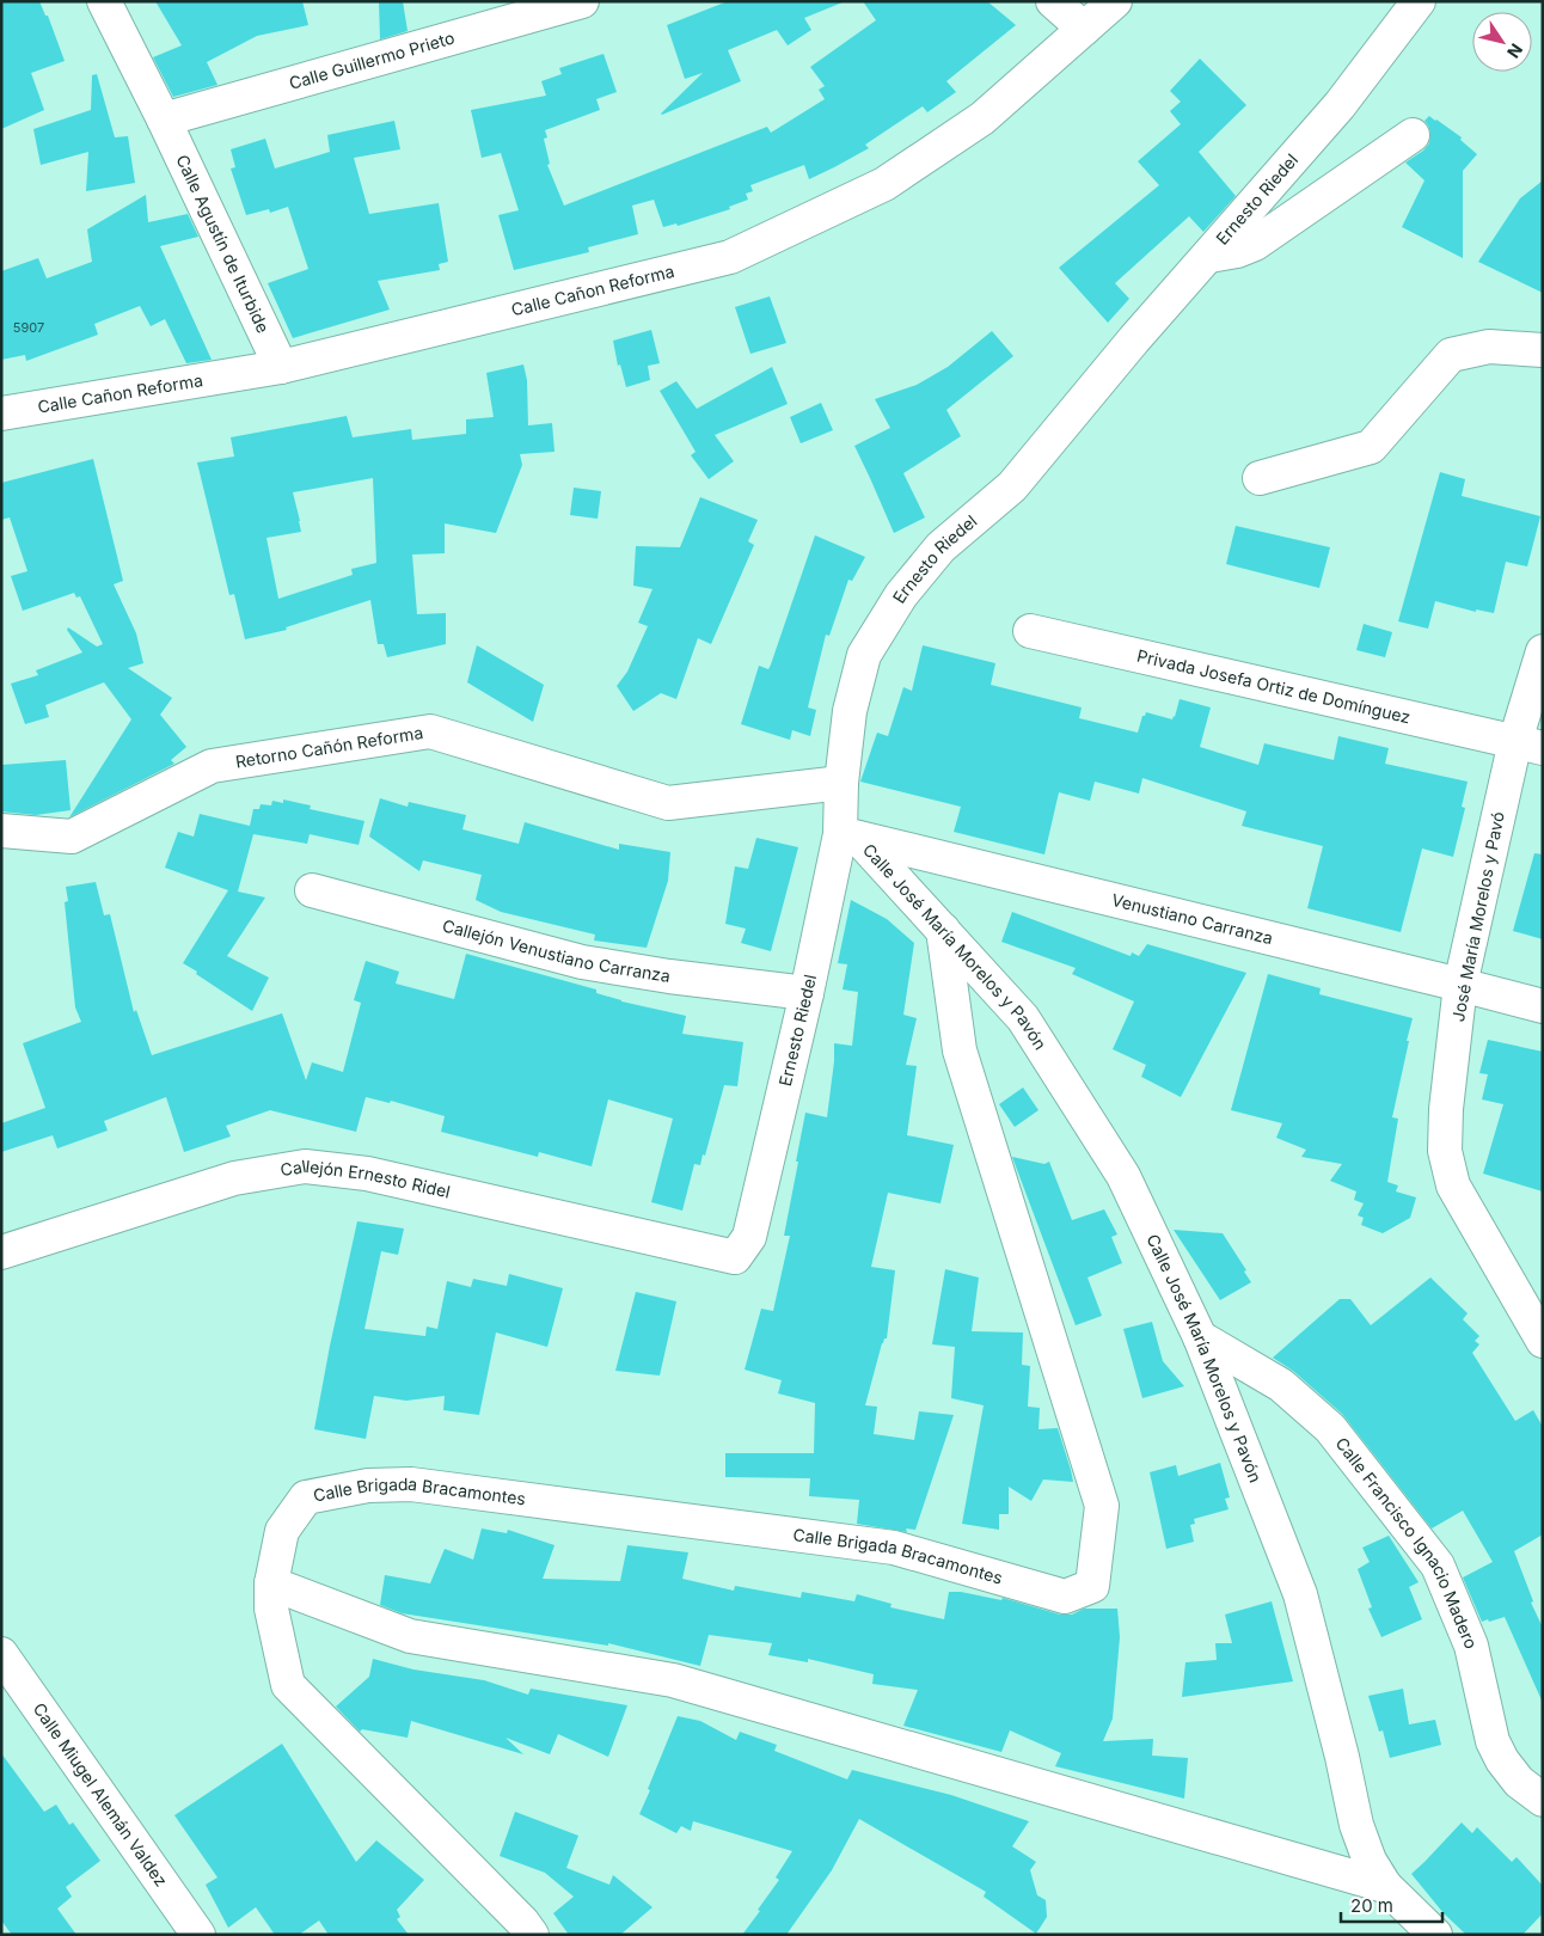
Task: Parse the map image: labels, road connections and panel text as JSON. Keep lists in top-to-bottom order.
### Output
{
  "streets": {
    "street": [
      "Calle Guillermo Prieto",
      "Ernesto Riedel",
      "Calle Agustín de Iturbide",
      "Calle Cañon Reforma",
      "Privada Josefa Ortiz de Domínguez",
      "Retorno Cañón Reforma",
      "José María Morelos y Pavó",
      "Venustiano Carranza",
      "Calle José María Morelos y Pavón",
      "Callejón Venustiano Carranza",
      "Callejón Ernesto Ridel",
      "Calle Brigada Bracamontes",
      "Calle Francisco Ignacio Madero",
      "Calle Miugel Alemán Valdez"
    ]
  },
  "crossings": [
    ["Calle Guillermo Prieto", "Calle Agustín de Iturbide"],
    ["Ernesto Riedel", "Retorno Cañón Reforma"],
    ["Ernesto Riedel", "Venustiano Carranza"],
    ["Ernesto Riedel", "Calle José María Morelos y Pavón"],
    ["Ernesto Riedel", "Callejón Venustiano Carranza"],
    ["Ernesto Riedel", "Callejón Ernesto Ridel"],
    ["Calle Agustín de Iturbide", "Calle Cañon Reforma"],
    ["Privada Josefa Ortiz de Domínguez", "José María Morelos y Pavó"],
    ["José María Morelos y Pavó", "Venustiano Carranza"],
    ["Venustiano Carranza", "Calle José María Morelos y Pavón"],
    ["Calle José María Morelos y Pavón", "Calle Brigada Bracamontes"],
    ["Calle José María Morelos y Pavón", "Calle Francisco Ignacio Madero"]
  ],
  "house_numbers": ["5907"],
  "scale_bar": "20 m",
  "north": "bottom right"
}
